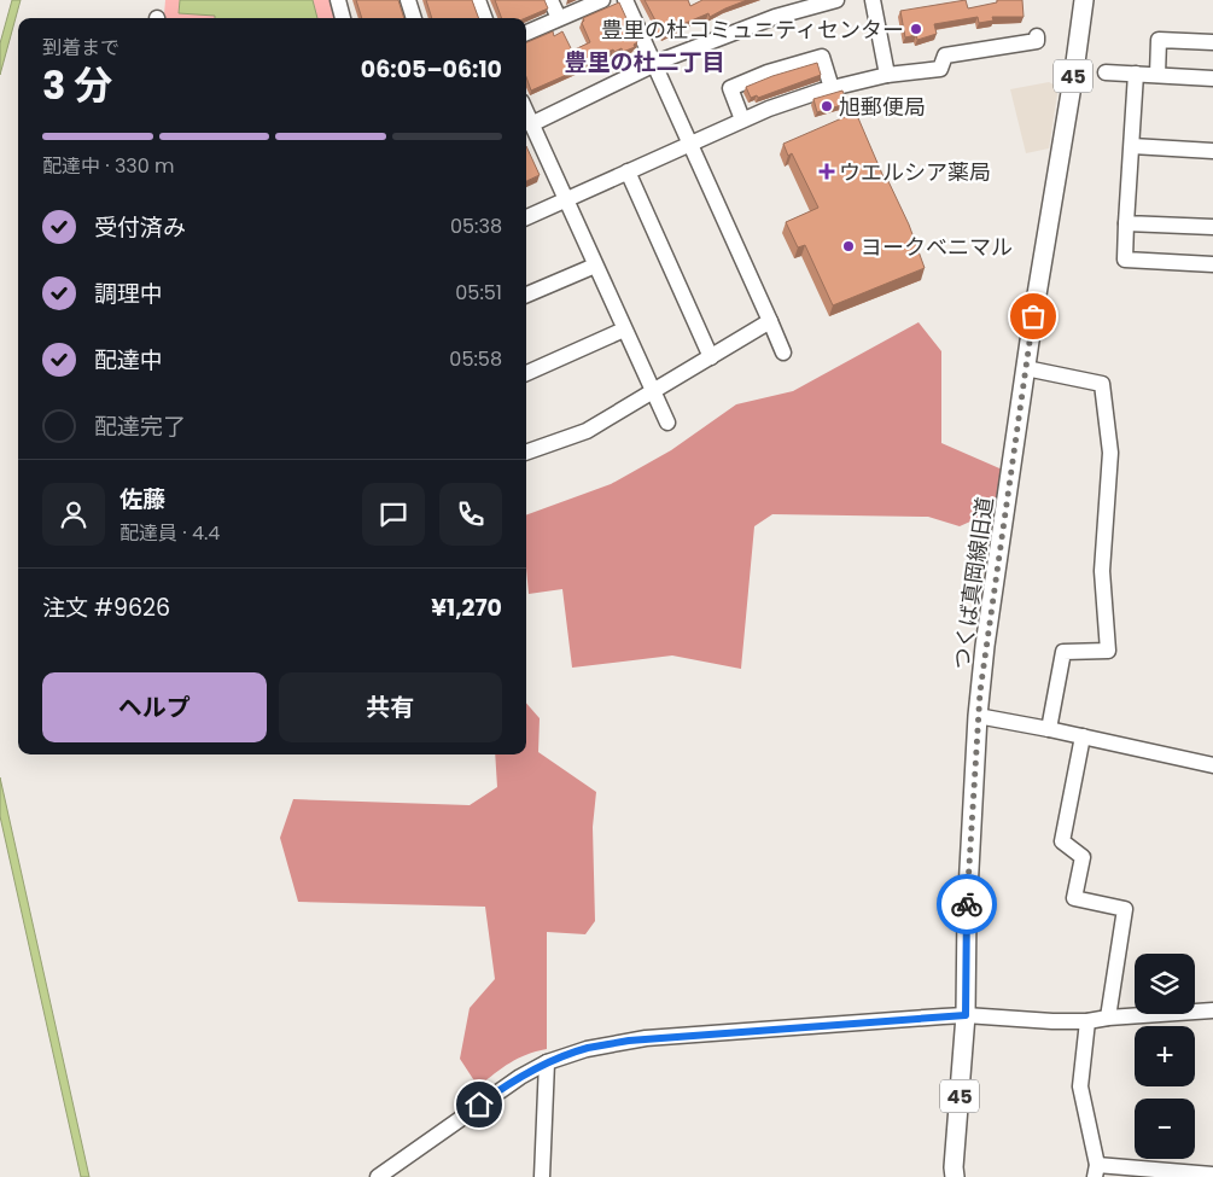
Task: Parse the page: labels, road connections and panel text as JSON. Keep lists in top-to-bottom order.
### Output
{
  "streets": {
    "main road": ["45", "つくば真岡線旧道"]
  },
  "districts": ["豊里の杜二丁目"],
  "places": {
    "other": ["豊里の杜コミュニティセンター", "旭郵便局", "ヨークベニマル"],
    "health": ["ウエルシア薬局"]
  },
  "page": {
    "heading": ["3 分", "到着まで", "06:05–06:10"],
    "panel": [
      "佐藤",
      "配達員 · 4.4",
      "注文 #9626",
      "¥1,270"
    ],
    "bar": "配達中 · 330 m",
    "list": [
      ["受付済み", "05:38"],
      ["調理中", "05:51"],
      ["配達中", "05:58"],
      "配達完了"
    ],
    "buttons": ["ヘルプ", "共有"],
    "map_buttons": ["+", "−"]
  }
}
